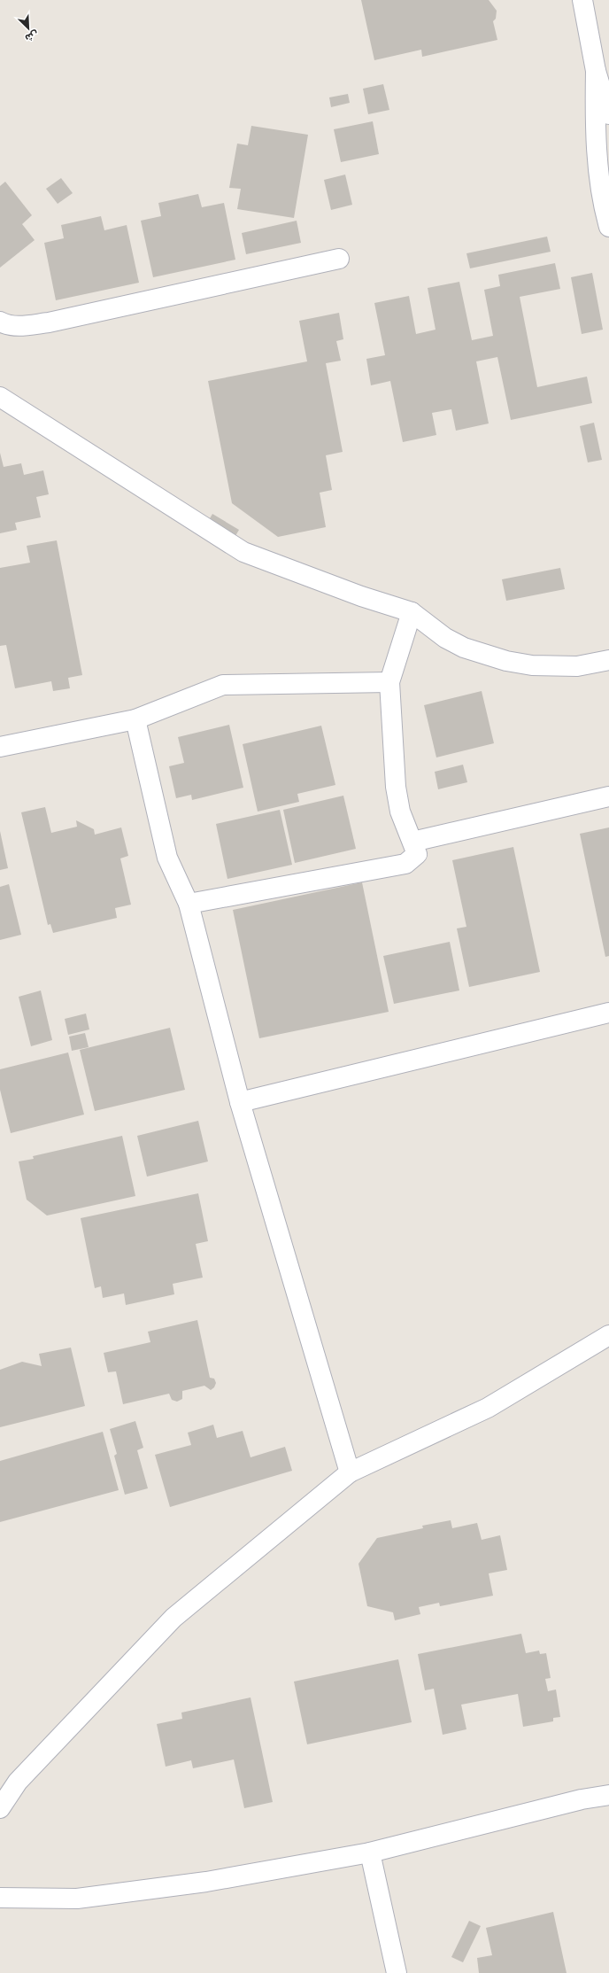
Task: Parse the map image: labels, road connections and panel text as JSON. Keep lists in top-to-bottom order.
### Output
{
  "north": "bottom right"
}
